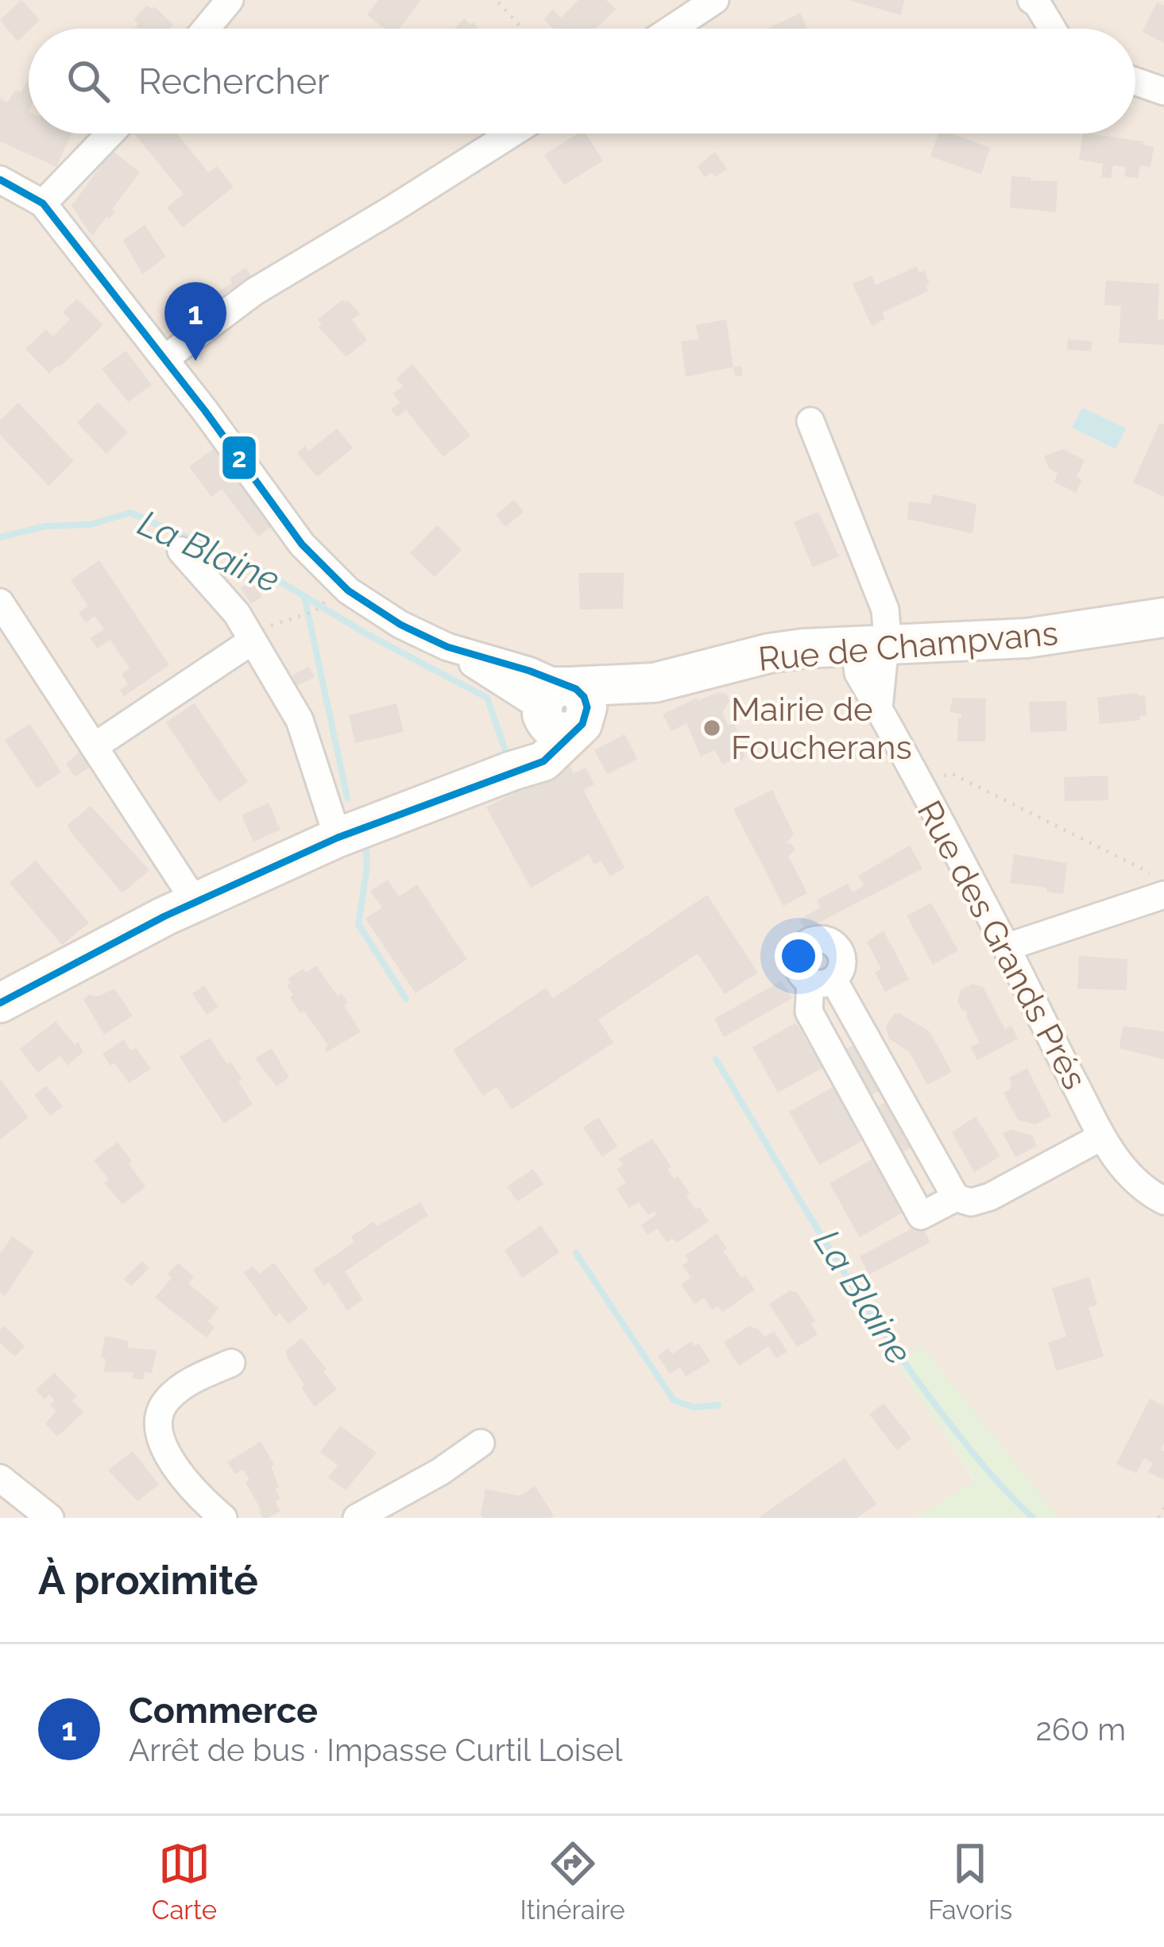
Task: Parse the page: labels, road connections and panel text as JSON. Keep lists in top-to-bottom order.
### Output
{
  "streets": {
    "street": ["Rue de Champvans", "Rue des Grands Prés"]
  },
  "crossings": [
    ["Rue de Champvans", "Rue des Grands Prés"]
  ],
  "water": ["La Blaine"],
  "places": ["Mairie de Foucherans"],
  "lines": ["transit line 2"],
  "page": {
    "search": "Rechercher",
    "pins": "1",
    "heading": "À proximité",
    "list": [
      {
        "mark": "1",
        "name": "Commerce",
        "note": "Arrêt de bus · Impasse Curtil Loisel",
        "value": "260 m"
      }
    ],
    "nav": ["Carte", "Itinéraire", "Favoris"]
  }
}
